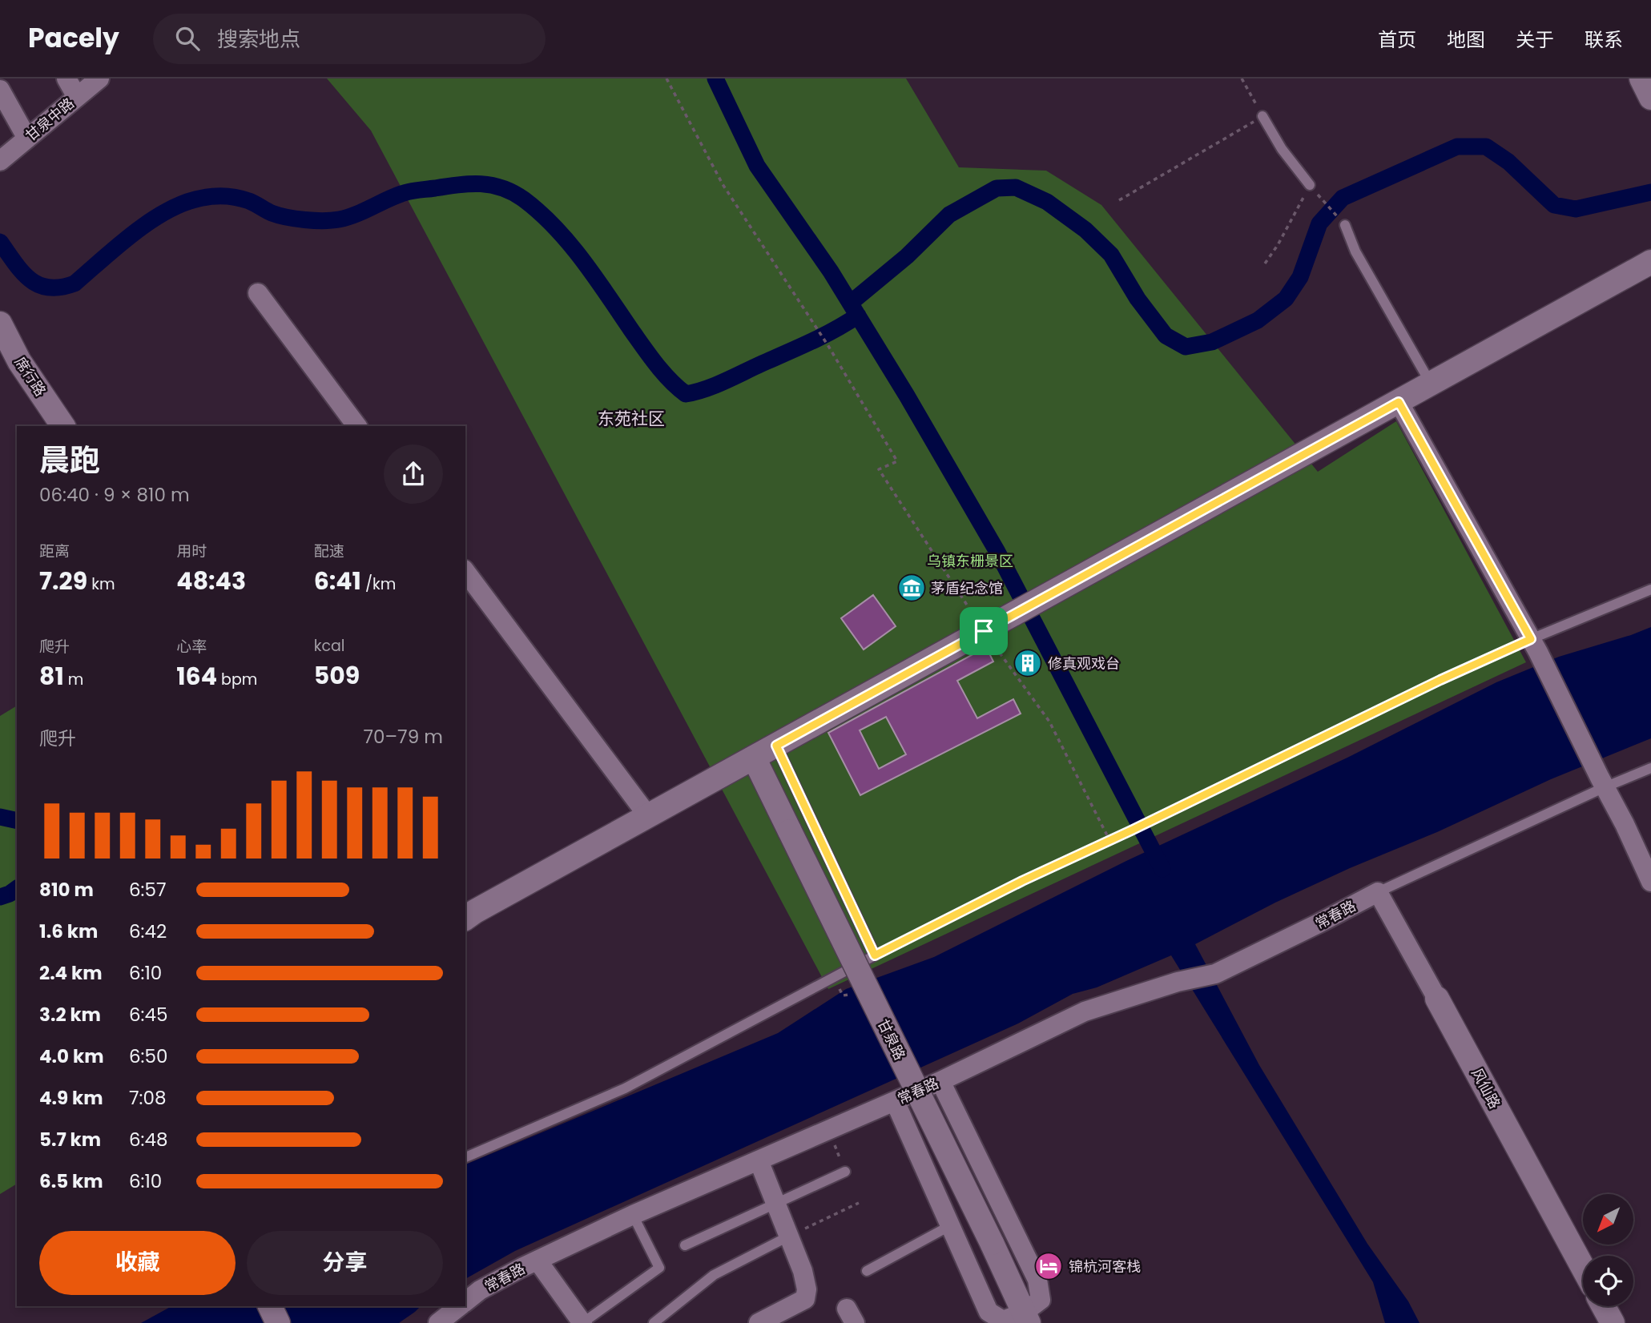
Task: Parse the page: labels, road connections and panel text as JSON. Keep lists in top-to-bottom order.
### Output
{
  "streets": {
    "street": [
      "甘泉中路",
      "席行路",
      "常春路",
      "甘泉路",
      "风仙路"
    ]
  },
  "crossings": [
    ["常春路", "风仙路"]
  ],
  "districts": ["东苑社区"],
  "parks": ["乌镇东栅景区"],
  "places": {
    "museum": ["茅盾纪念馆"],
    "building": ["修真观戏台"],
    "hotel": ["锦杭河客栈"]
  },
  "north": "bottom left",
  "page": {
    "header": "Pacely",
    "search": "搜索地点",
    "nav": [
      "首页",
      "地图",
      "关于",
      "联系"
    ],
    "heading": ["晨跑", "06:40 · 9 × 810 m"],
    "stats": [
      ["距离", "7.29 km"],
      ["用时", "48:43"],
      ["配速", "6:41 /km"],
      ["爬升", "81 m"],
      ["心率", "164 bpm"],
      ["kcal", "509"]
    ],
    "chart": ["爬升", "70–79 m"],
    "list": [
      {
        "name": "810 m",
        "note": "6:57"
      },
      {
        "name": "1.6 km",
        "note": "6:42"
      },
      {
        "name": "2.4 km",
        "note": "6:10"
      },
      {
        "name": "3.2 km",
        "note": "6:45"
      },
      {
        "name": "4.0 km",
        "note": "6:50"
      },
      {
        "name": "4.9 km",
        "note": "7:08"
      },
      {
        "name": "5.7 km",
        "note": "6:48"
      },
      {
        "name": "6.5 km",
        "note": "6:10"
      }
    ],
    "buttons": ["收藏", "分享"]
  }
}
